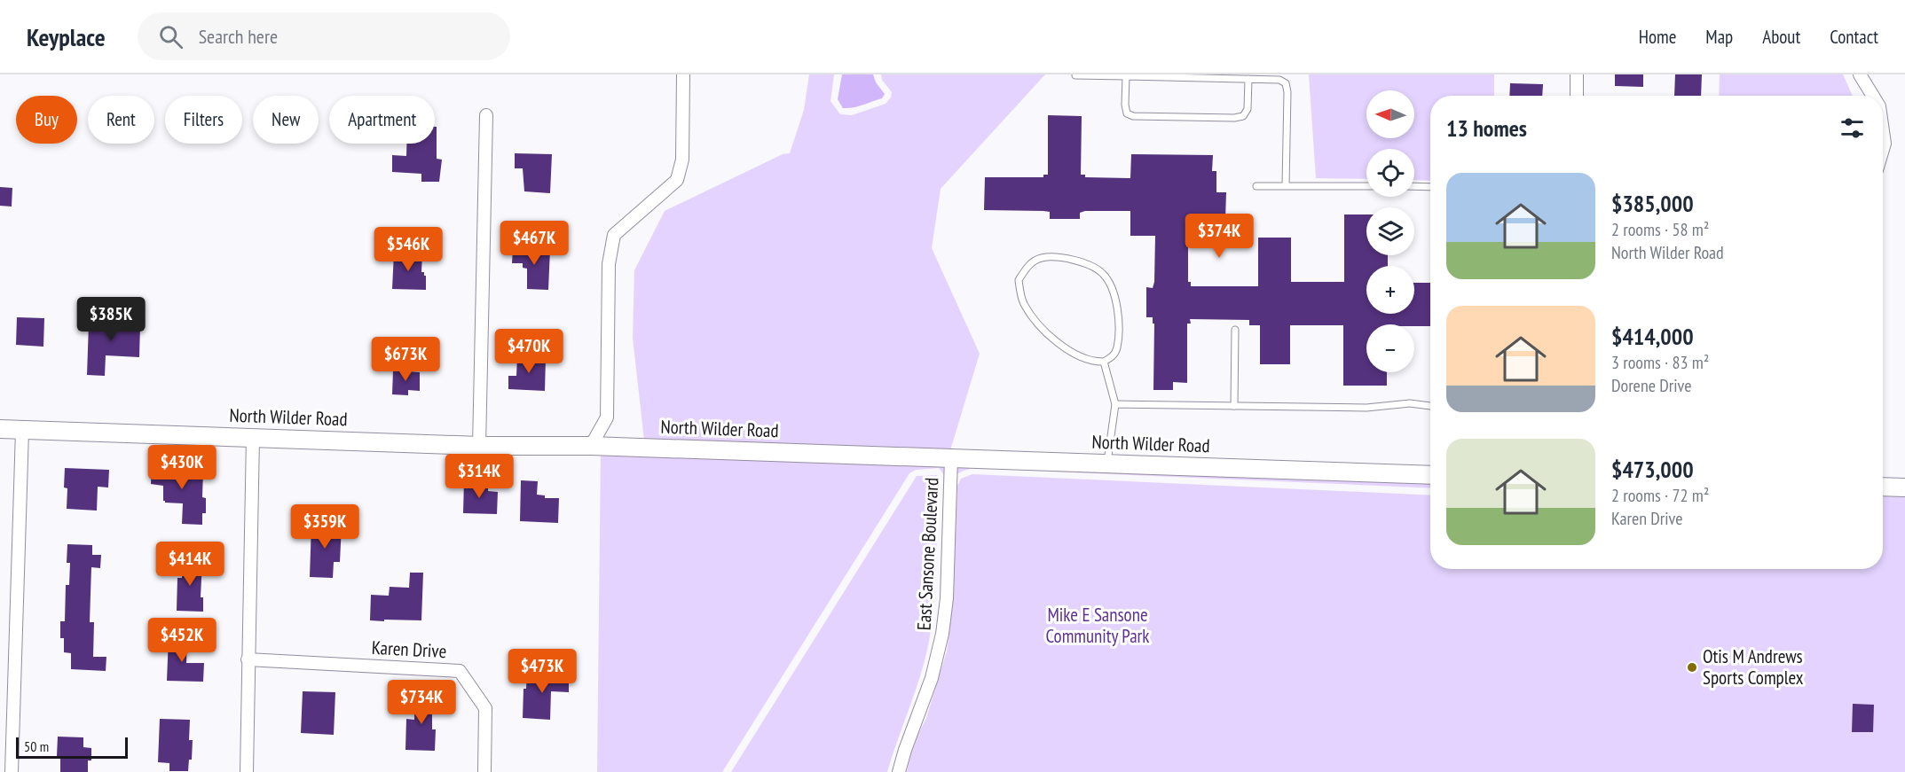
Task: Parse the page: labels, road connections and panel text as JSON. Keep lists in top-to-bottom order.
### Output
{
  "streets": {
    "street": ["North Wilder Road", "East Sansone Boulevard", "Karen Drive"]
  },
  "crossings": [
    ["North Wilder Road", "East Sansone Boulevard"]
  ],
  "parks": ["Mike E Sansone Community Park"],
  "places": ["Otis M Andrews Sports Complex"],
  "scale_bar": "50 m",
  "north": "left",
  "page": {
    "header": "Keyplace",
    "search": "Search here",
    "nav": [
      "Home",
      "Map",
      "About",
      "Contact"
    ],
    "map_buttons": ["+", "−"],
    "chip": [
      "Buy",
      "Rent",
      "Filters",
      "New",
      "Apartment"
    ],
    "heading": "13 homes",
    "list": [
      {
        "name": "$385,000",
        "note": "2 rooms · 58 m² · North Wilder Road"
      },
      {
        "name": "$414,000",
        "note": "3 rooms · 83 m² · Dorene Drive"
      },
      {
        "name": "$473,000",
        "note": "2 rooms · 72 m² · Karen Drive"
      }
    ],
    "price": [
      "$374K",
      "$467K",
      "$546K",
      "$385K",
      "$470K",
      "$673K",
      "$430K",
      "$314K",
      "$359K",
      "$414K",
      "$452K",
      "$473K",
      "$734K"
    ],
    "scale": "50 m"
  }
}
